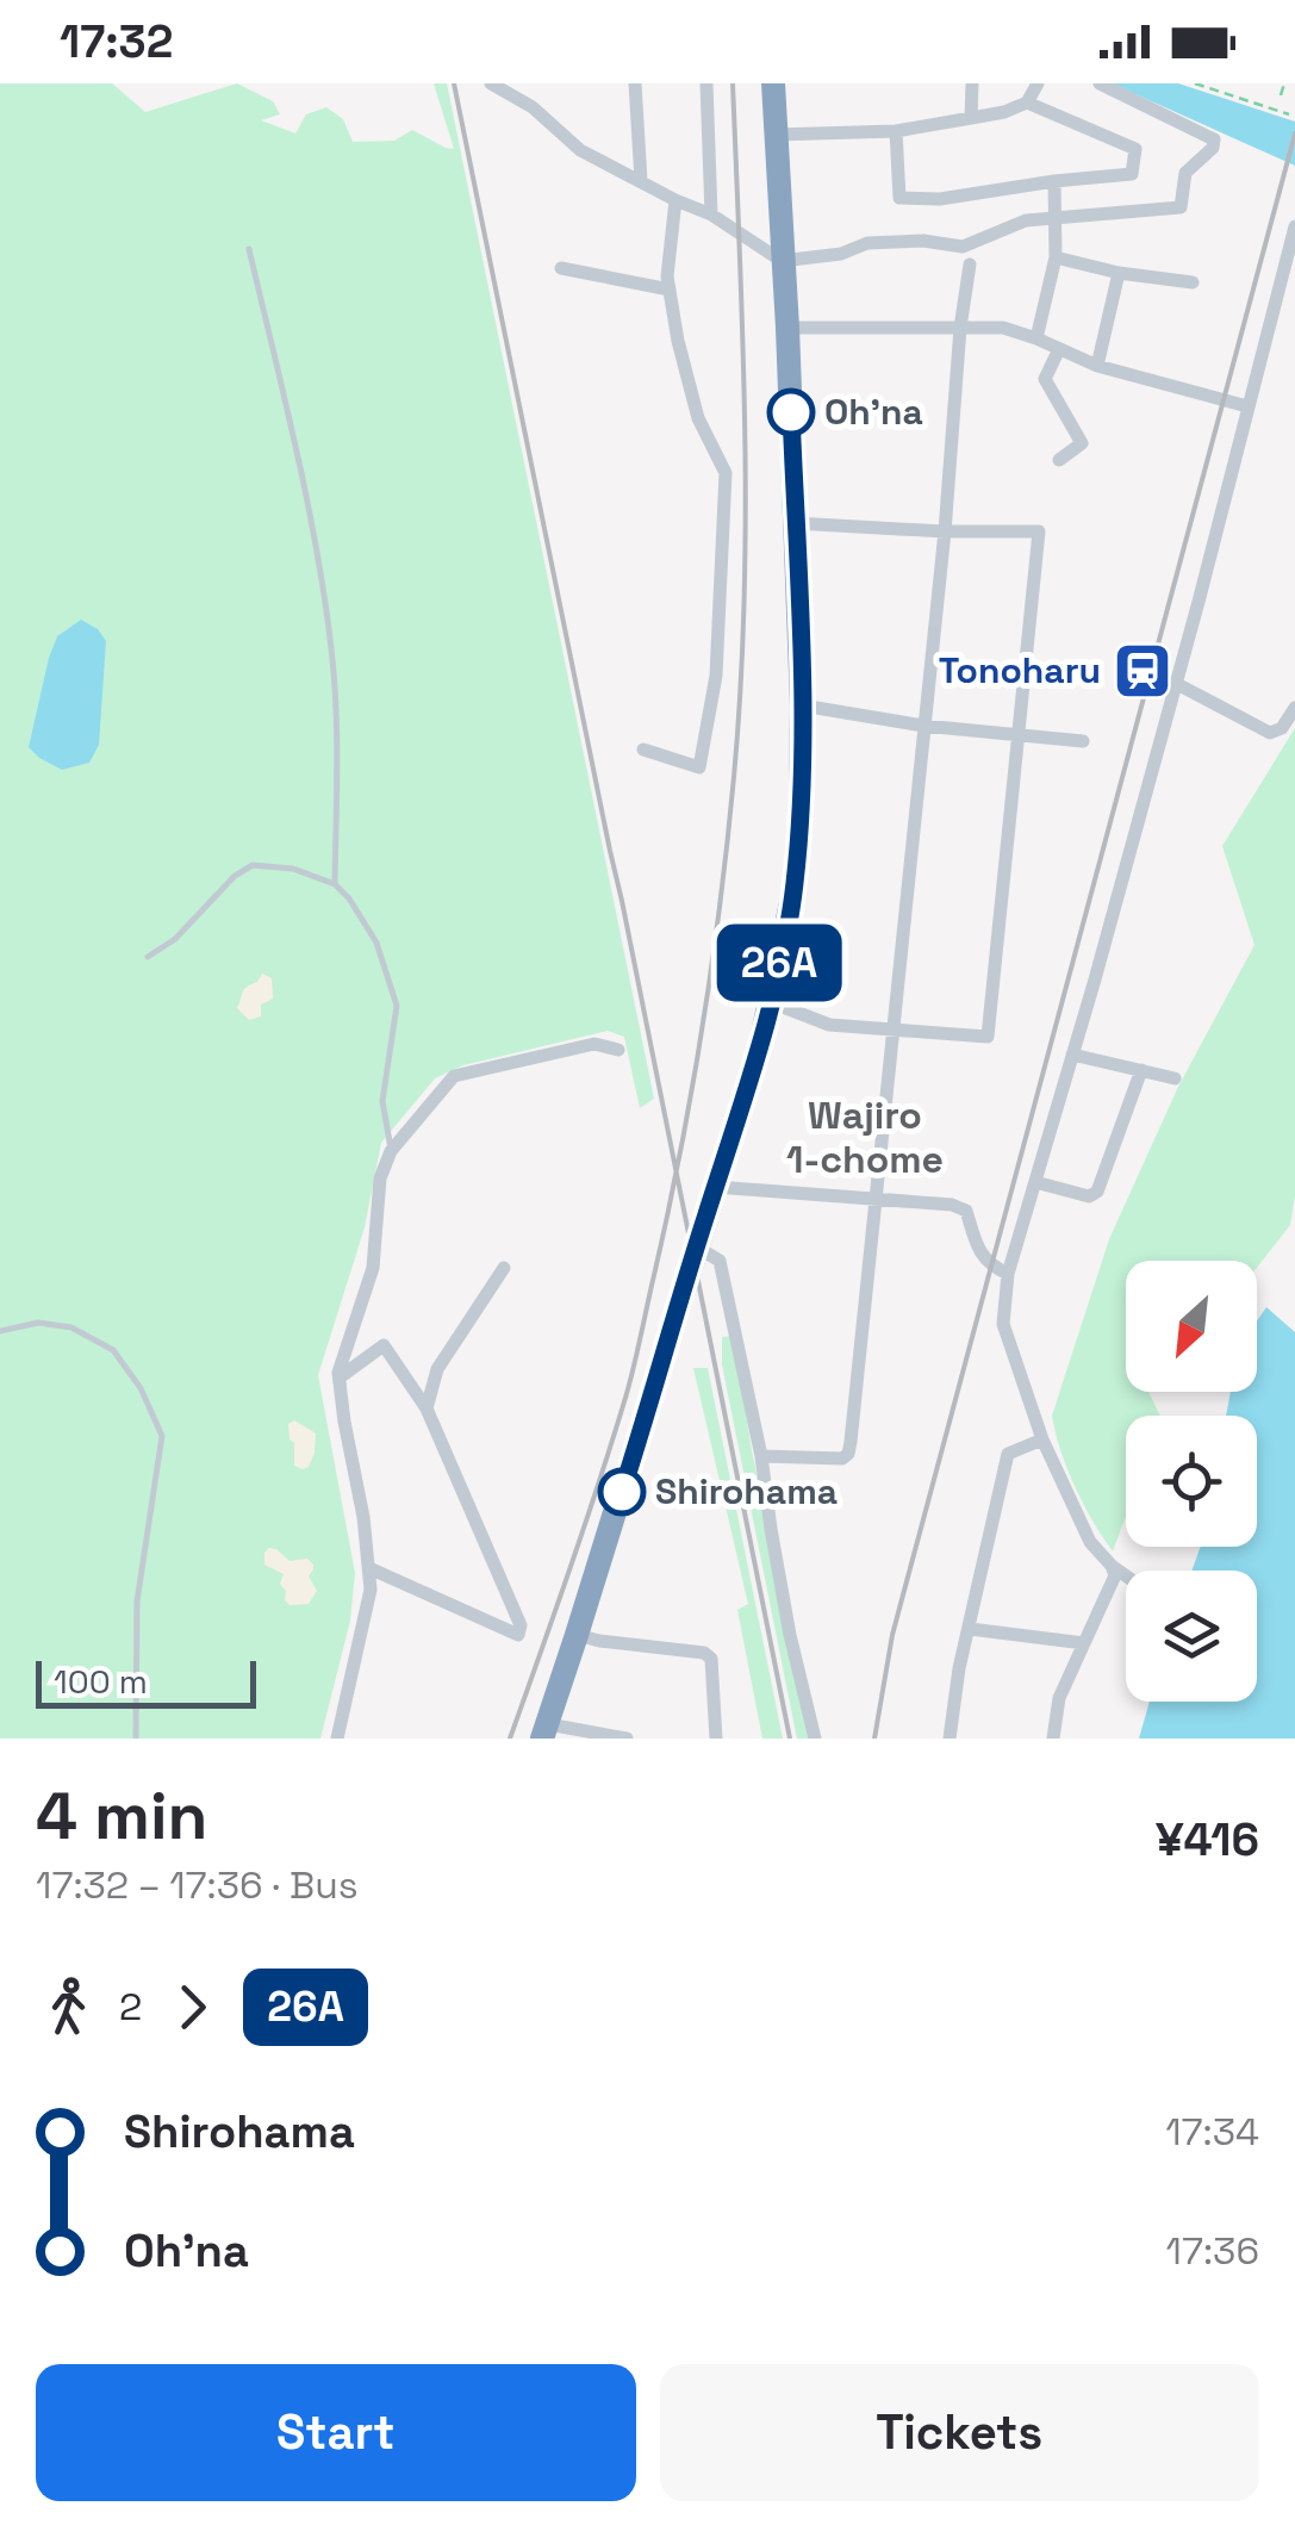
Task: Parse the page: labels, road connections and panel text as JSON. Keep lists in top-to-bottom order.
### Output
{
  "districts": ["Wajiro 1-chome"],
  "places": {
    "other": ["Oh'na", "Shirohama"],
    "station": ["Tonoharu"]
  },
  "lines": ["bus line 26A"],
  "scale_bar": "100 m",
  "north": "bottom left",
  "page": {
    "status": "17:32",
    "on_map": "26A",
    "scale": "100 m",
    "heading": ["4 min", "17:32 – 17:36 · Bus", "¥416"],
    "legs": ["2", "26A"],
    "list": [
      {
        "name": "Shirohama",
        "value": "17:34"
      },
      {
        "name": "Oh'na",
        "value": "17:36"
      }
    ],
    "buttons": ["Start", "Tickets"]
  }
}
